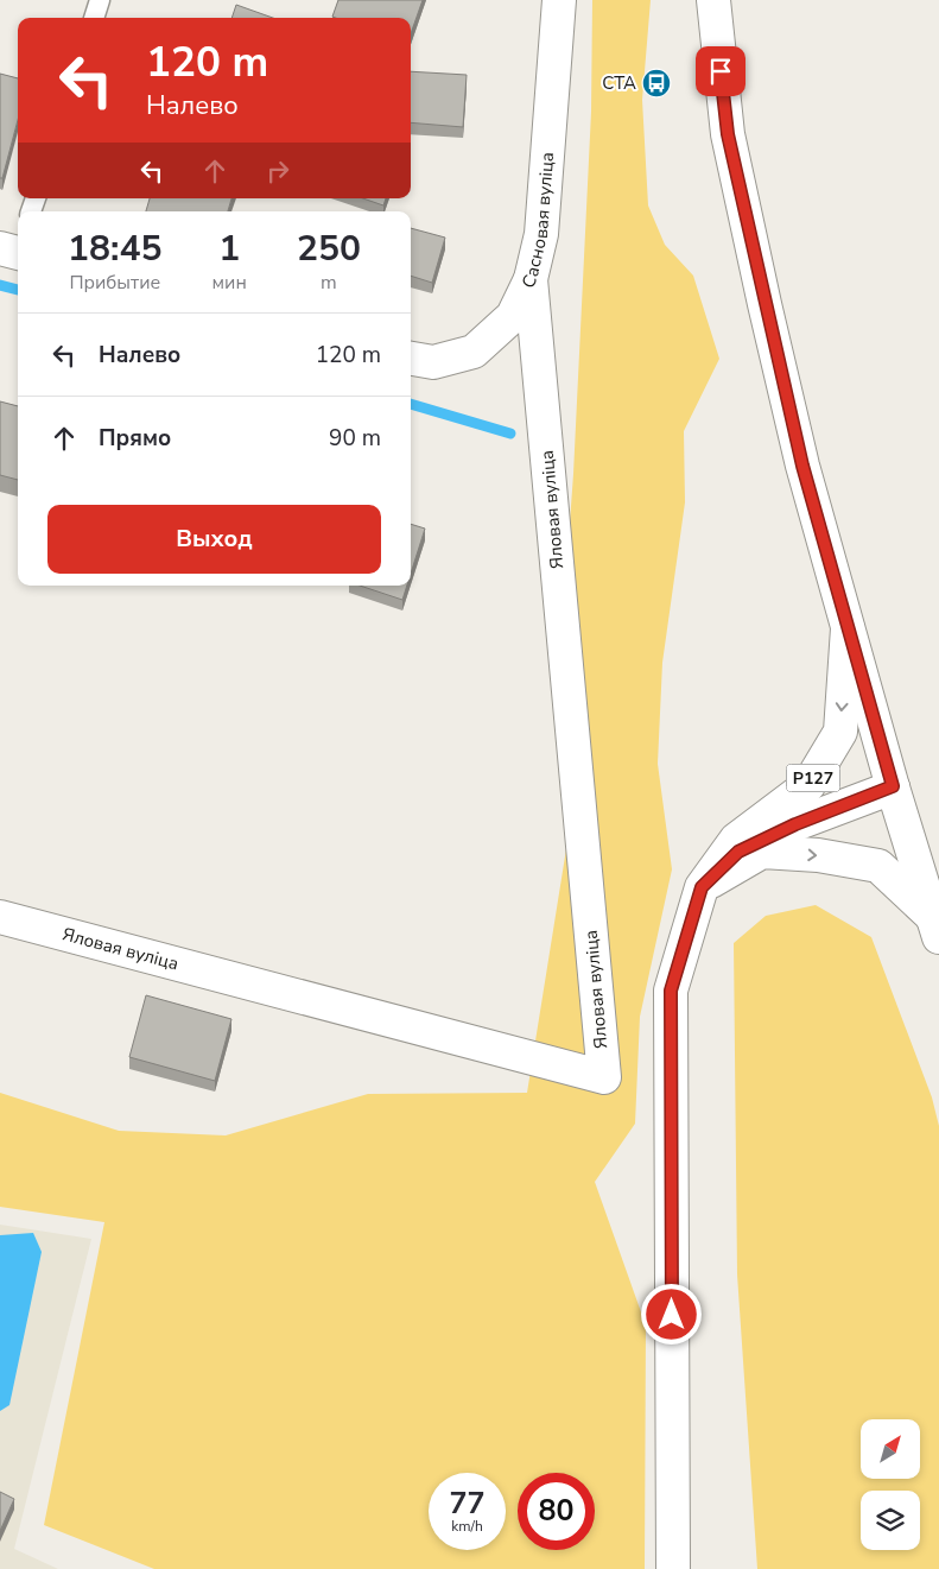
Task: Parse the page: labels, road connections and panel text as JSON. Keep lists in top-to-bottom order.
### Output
{
  "streets": {
    "main road": ["Сасновая вуліца", "Яловая вуліца", "Р127"]
  },
  "crossings": [
    ["Сасновая вуліца", "Яловая вуліца"]
  ],
  "places": {
    "bus stop": ["СТА"]
  },
  "north": "top right",
  "page": {
    "turn": ["120 m", "Налево"],
    "eta": [
      "18:45",
      "Прибытие",
      "1",
      "мин",
      "250",
      "m"
    ],
    "list": [
      {
        "name": "Налево",
        "value": "120 m"
      },
      {
        "name": "Прямо",
        "value": "90 m"
      }
    ],
    "buttons": "Выход",
    "speed": "77 km/h",
    "limit": "80"
  }
}
